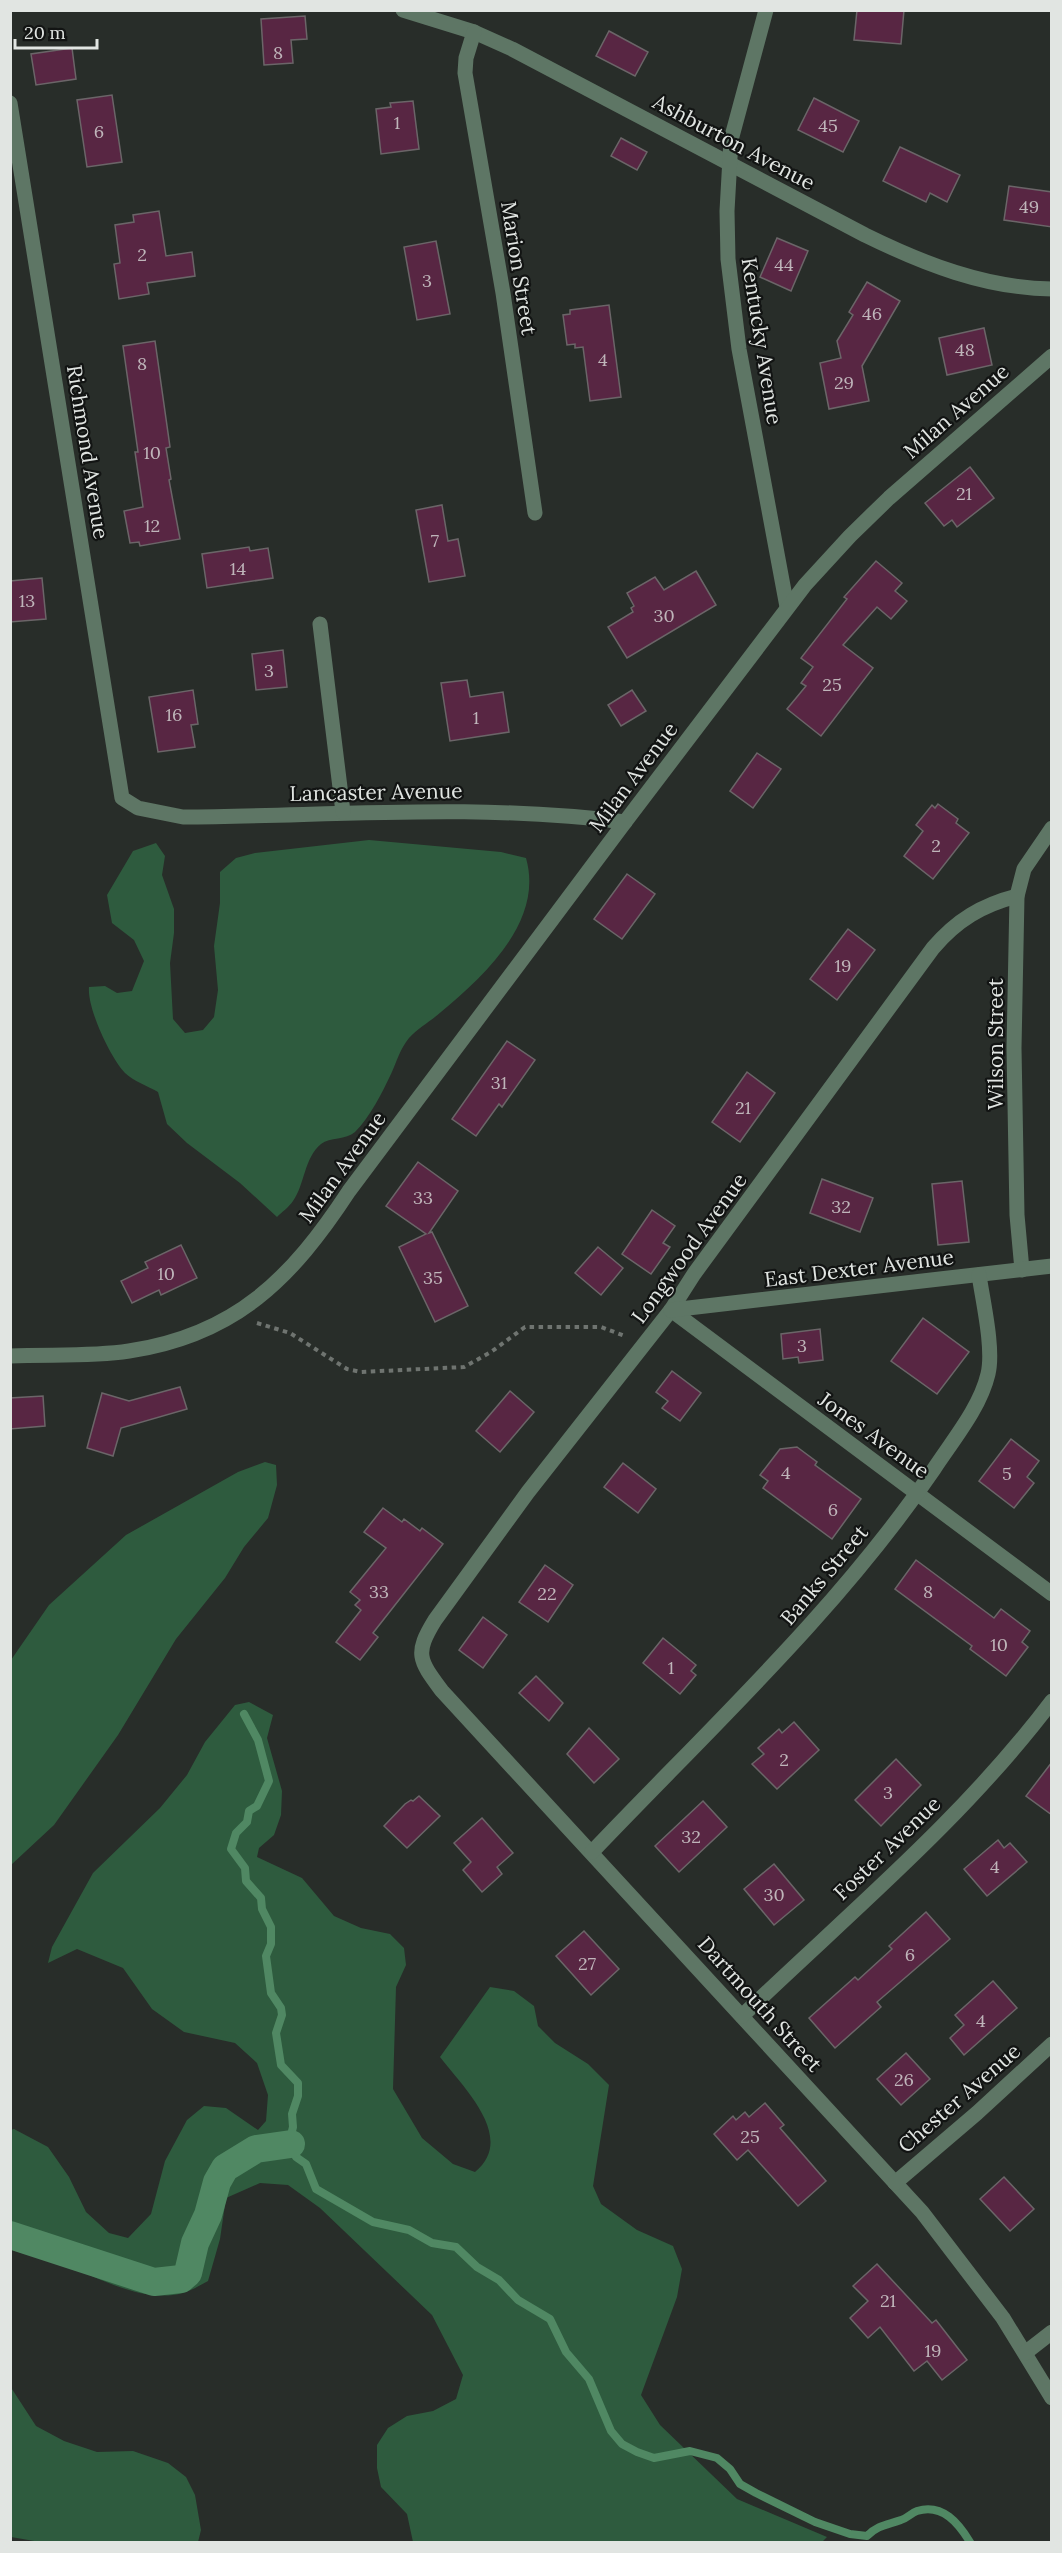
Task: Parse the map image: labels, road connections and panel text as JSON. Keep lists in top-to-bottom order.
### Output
{
  "streets": {
    "street": [
      "Ashburton Avenue",
      "Marion Street",
      "Kentucky Avenue",
      "Milan Avenue",
      "Richmond Avenue",
      "Lancaster Avenue",
      "Wilson Street",
      "Longwood Avenue",
      "East Dexter Avenue",
      "Jones Avenue",
      "Banks Street",
      "Foster Avenue",
      "Dartmouth Street",
      "Chester Avenue"
    ]
  },
  "crossings": [
    ["Ashburton Avenue", "Marion Street"],
    ["Ashburton Avenue", "Kentucky Avenue"],
    ["Kentucky Avenue", "Milan Avenue"],
    ["Milan Avenue", "Lancaster Avenue"],
    ["Richmond Avenue", "Lancaster Avenue"],
    ["Wilson Street", "Longwood Avenue"],
    ["Wilson Street", "East Dexter Avenue"],
    ["Longwood Avenue", "East Dexter Avenue"],
    ["Longwood Avenue", "Jones Avenue"],
    ["Longwood Avenue", "Dartmouth Street"],
    ["East Dexter Avenue", "Jones Avenue"],
    ["East Dexter Avenue", "Banks Street"],
    ["Jones Avenue", "Banks Street"],
    ["Banks Street", "Dartmouth Street"],
    ["Foster Avenue", "Dartmouth Street"],
    ["Dartmouth Street", "Chester Avenue"]
  ],
  "house_numbers": [
    "8",
    "1",
    "45",
    "6",
    "49",
    "2",
    "44",
    "3",
    "46",
    "48",
    "4",
    "8",
    "29",
    "10",
    "21",
    "12",
    "7",
    "14",
    "13",
    "30",
    "3",
    "25",
    "16",
    "1",
    "2",
    "19",
    "31",
    "21",
    "33",
    "32",
    "10",
    "35",
    "3",
    "4",
    "5",
    "6",
    "33",
    "8",
    "22",
    "10",
    "1",
    "2",
    "3",
    "32",
    "4",
    "30",
    "6",
    "27",
    "4",
    "26",
    "25",
    "21",
    "19"
  ],
  "scale_bar": "20 m"
}
